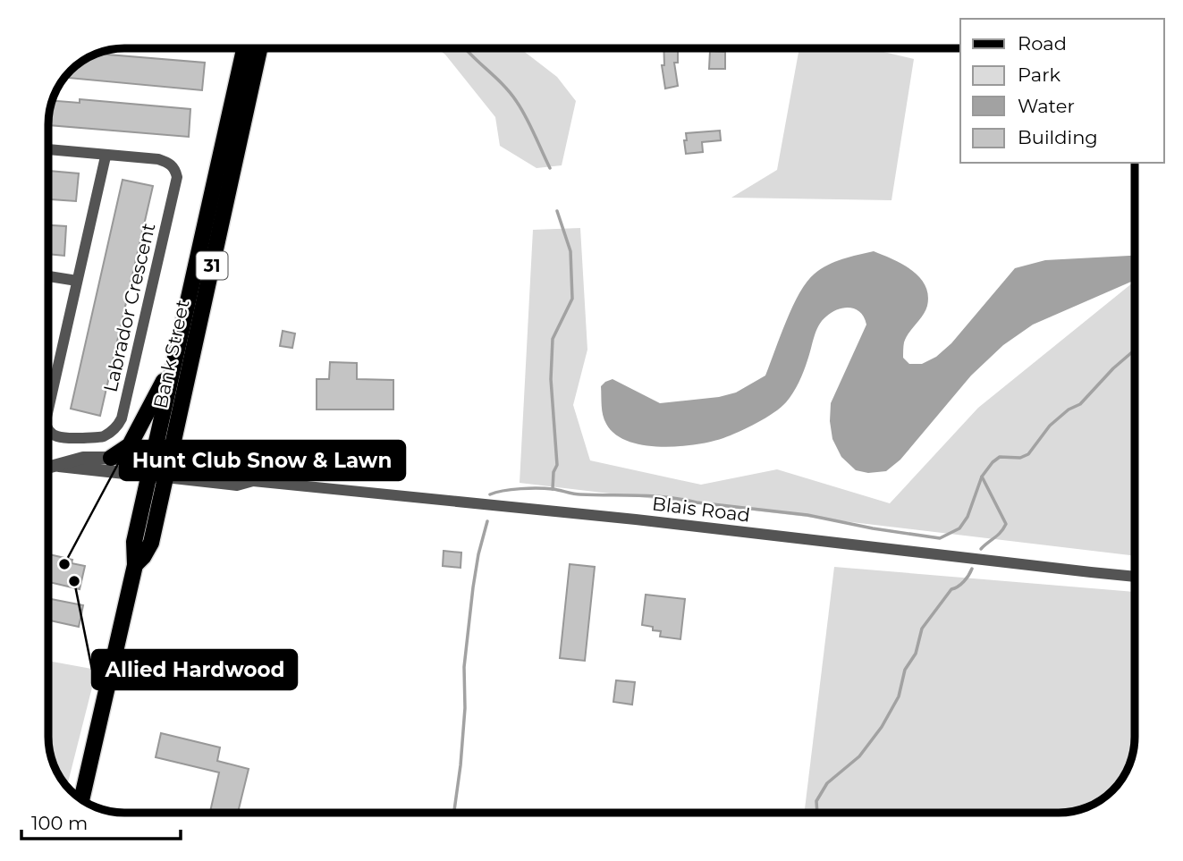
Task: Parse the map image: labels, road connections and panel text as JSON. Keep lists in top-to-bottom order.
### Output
{
  "streets": {
    "main road": ["31", "Bank Street"],
    "street": ["Labrador Crescent", "Blais Road"]
  },
  "crossings": [
    ["Bank Street", "Blais Road"]
  ],
  "places": ["Hunt Club Snow & Lawn", "Allied Hardwood"],
  "legend": [
    "Road",
    "Park",
    "Water",
    "Building"
  ],
  "scale_bar": "100 m"
}
